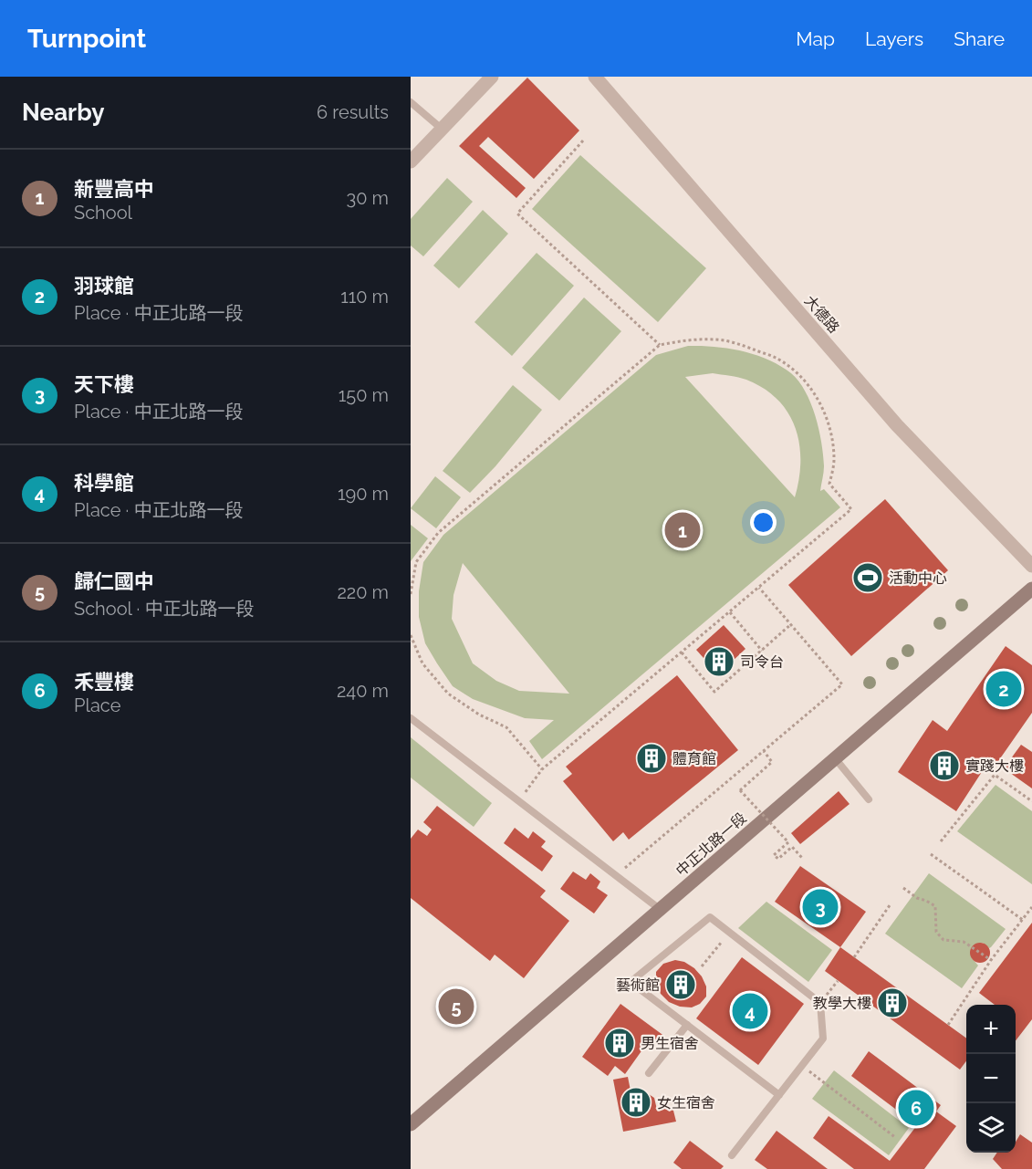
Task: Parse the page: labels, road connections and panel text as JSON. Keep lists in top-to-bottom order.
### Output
{
  "streets": {
    "street": ["大德路", "中正北路一段"]
  },
  "places": {
    "sports": ["活動中心"],
    "building": [
      "司令台",
      "體育館",
      "實踐大樓",
      "藝術館",
      "教學大樓",
      "男生宿舍",
      "女生宿舍"
    ]
  },
  "page": {
    "header": "Turnpoint",
    "nav": ["Map", "Layers", "Share"],
    "heading": ["Nearby", "6 results"],
    "list": [
      {
        "mark": "1",
        "name": "新豐高中",
        "note": "School",
        "value": "30 m"
      },
      {
        "mark": "2",
        "name": "羽球館",
        "note": "Place · 中正北路一段",
        "value": "110 m"
      },
      {
        "mark": "3",
        "name": "天下樓",
        "note": "Place · 中正北路一段",
        "value": "150 m"
      },
      {
        "mark": "4",
        "name": "科學館",
        "note": "Place · 中正北路一段",
        "value": "190 m"
      },
      {
        "mark": "5",
        "name": "歸仁國中",
        "note": "School · 中正北路一段",
        "value": "220 m"
      },
      {
        "mark": "6",
        "name": "禾豐樓",
        "note": "Place",
        "value": "240 m"
      }
    ],
    "pins": [
      "1",
      "2",
      "3",
      "5",
      "4",
      "6"
    ],
    "map_buttons": ["+", "−"]
  }
}
